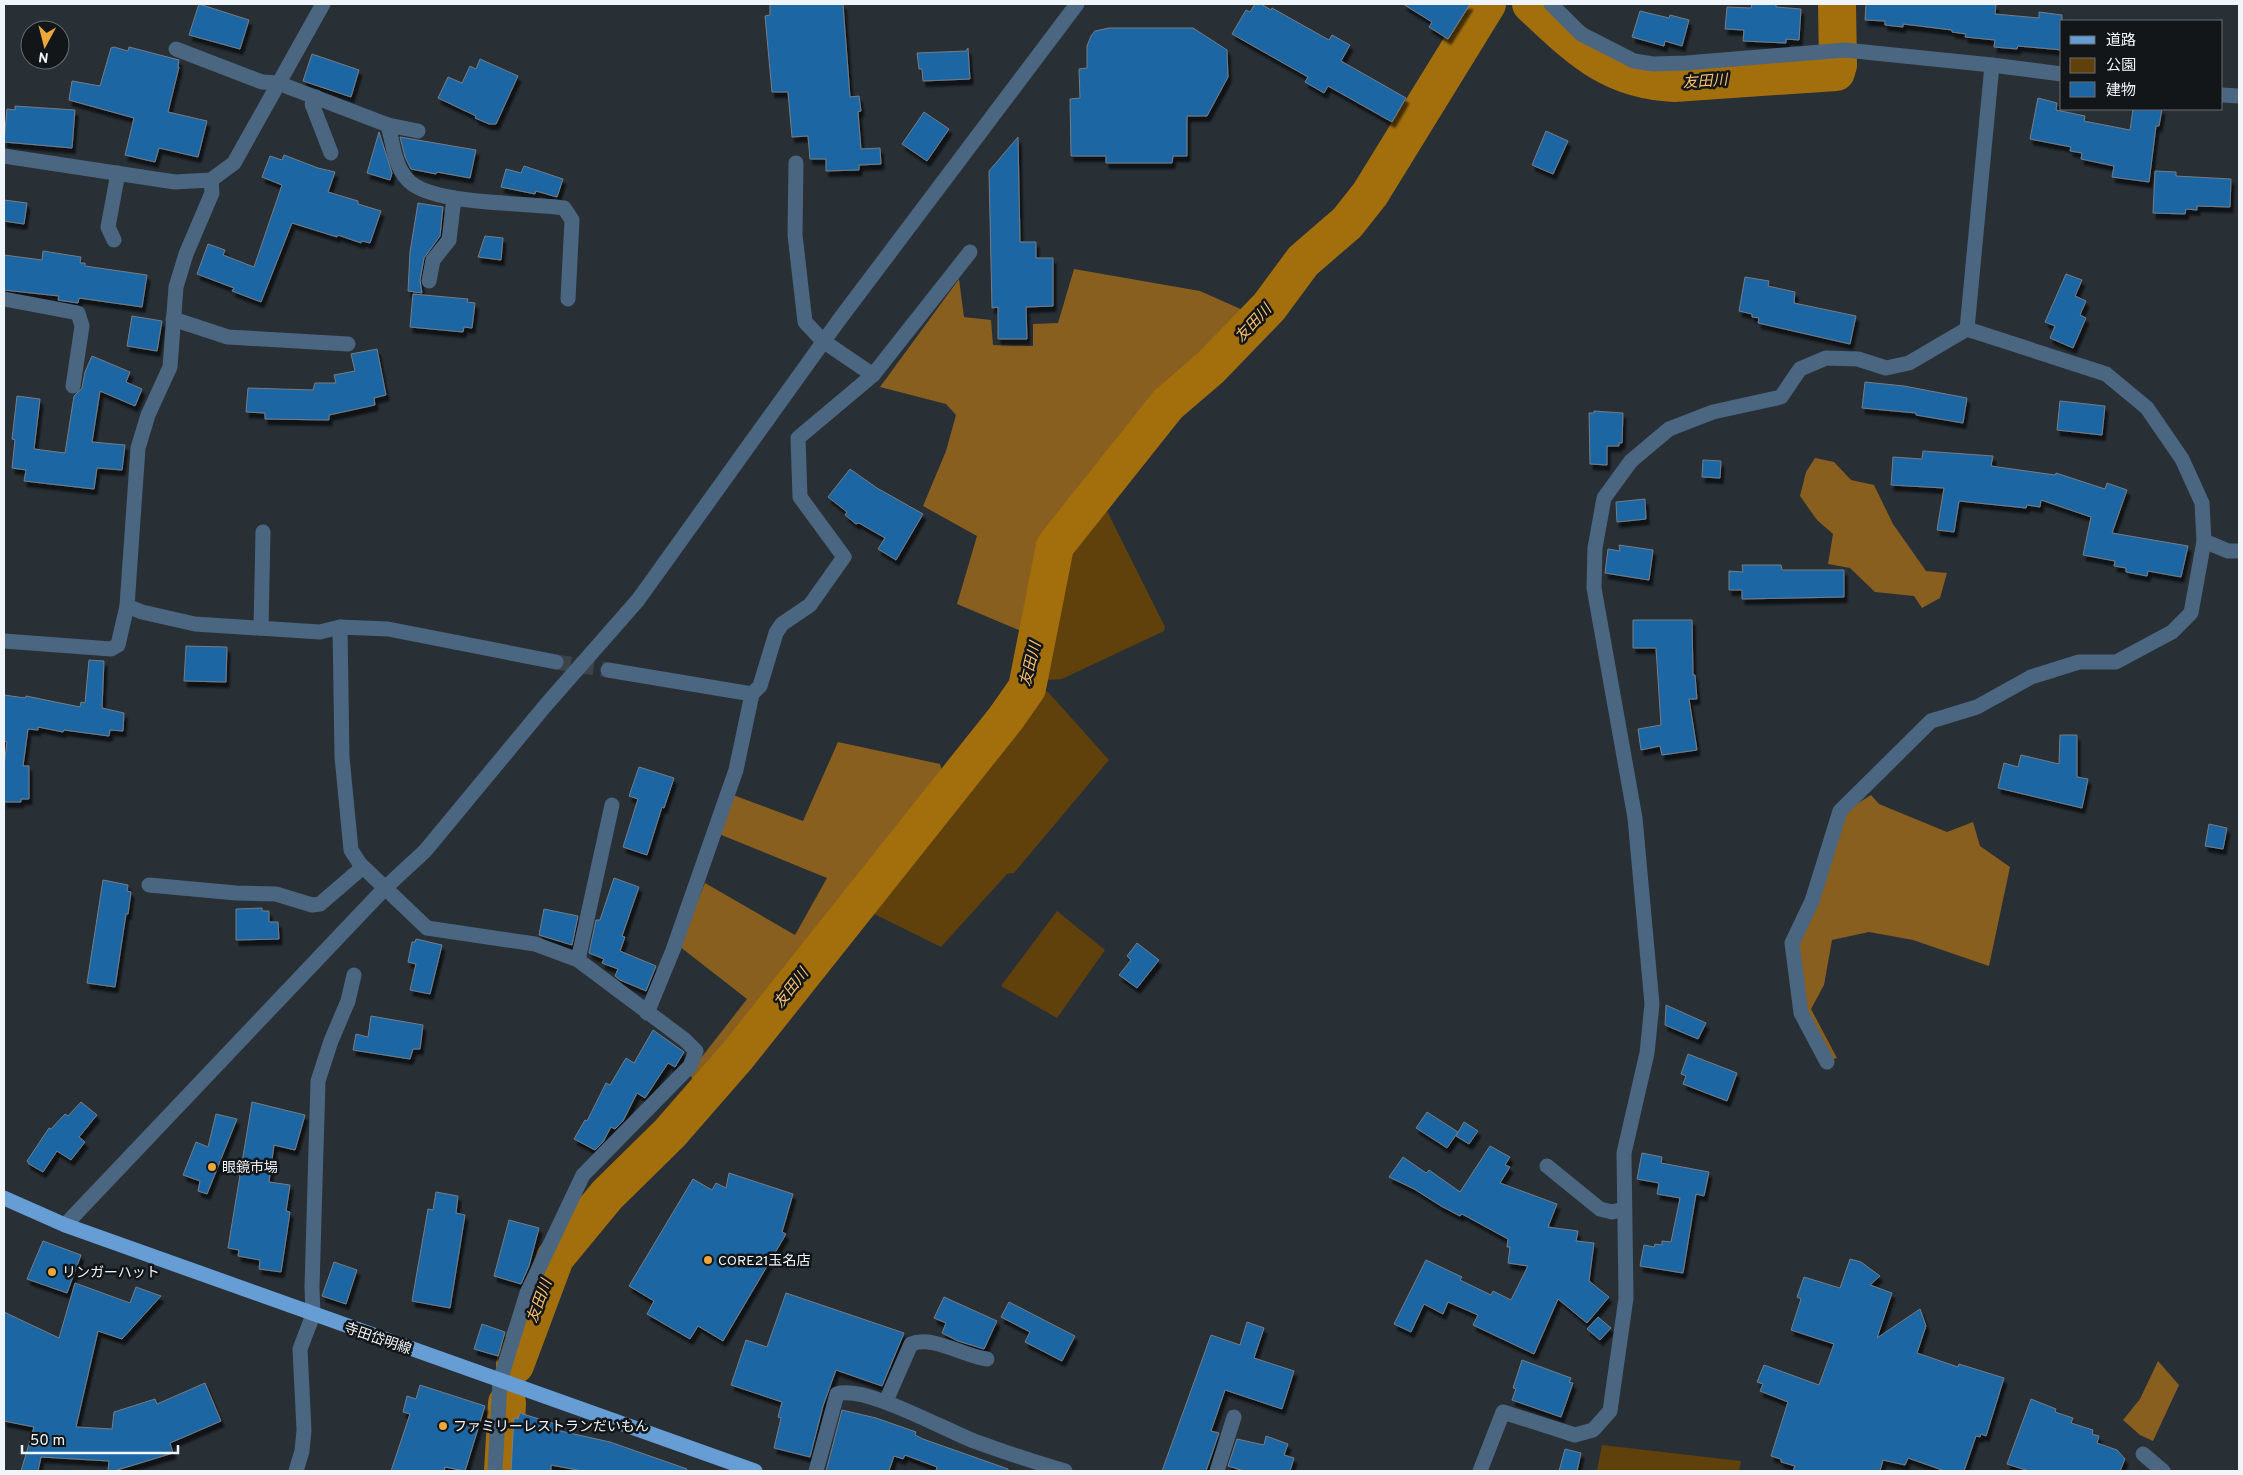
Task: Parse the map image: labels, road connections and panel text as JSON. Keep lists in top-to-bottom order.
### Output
{
  "streets": {
    "main road": ["寺田岱明線"]
  },
  "water": ["友田川"],
  "places": [
    "眼鏡市場",
    "CORE21玉名店",
    "リンガーハット",
    "ファミリーレストランだいもん"
  ],
  "legend": ["道路", "公園", "建物"],
  "scale_bar": "50 m",
  "north": "bottom"
}
